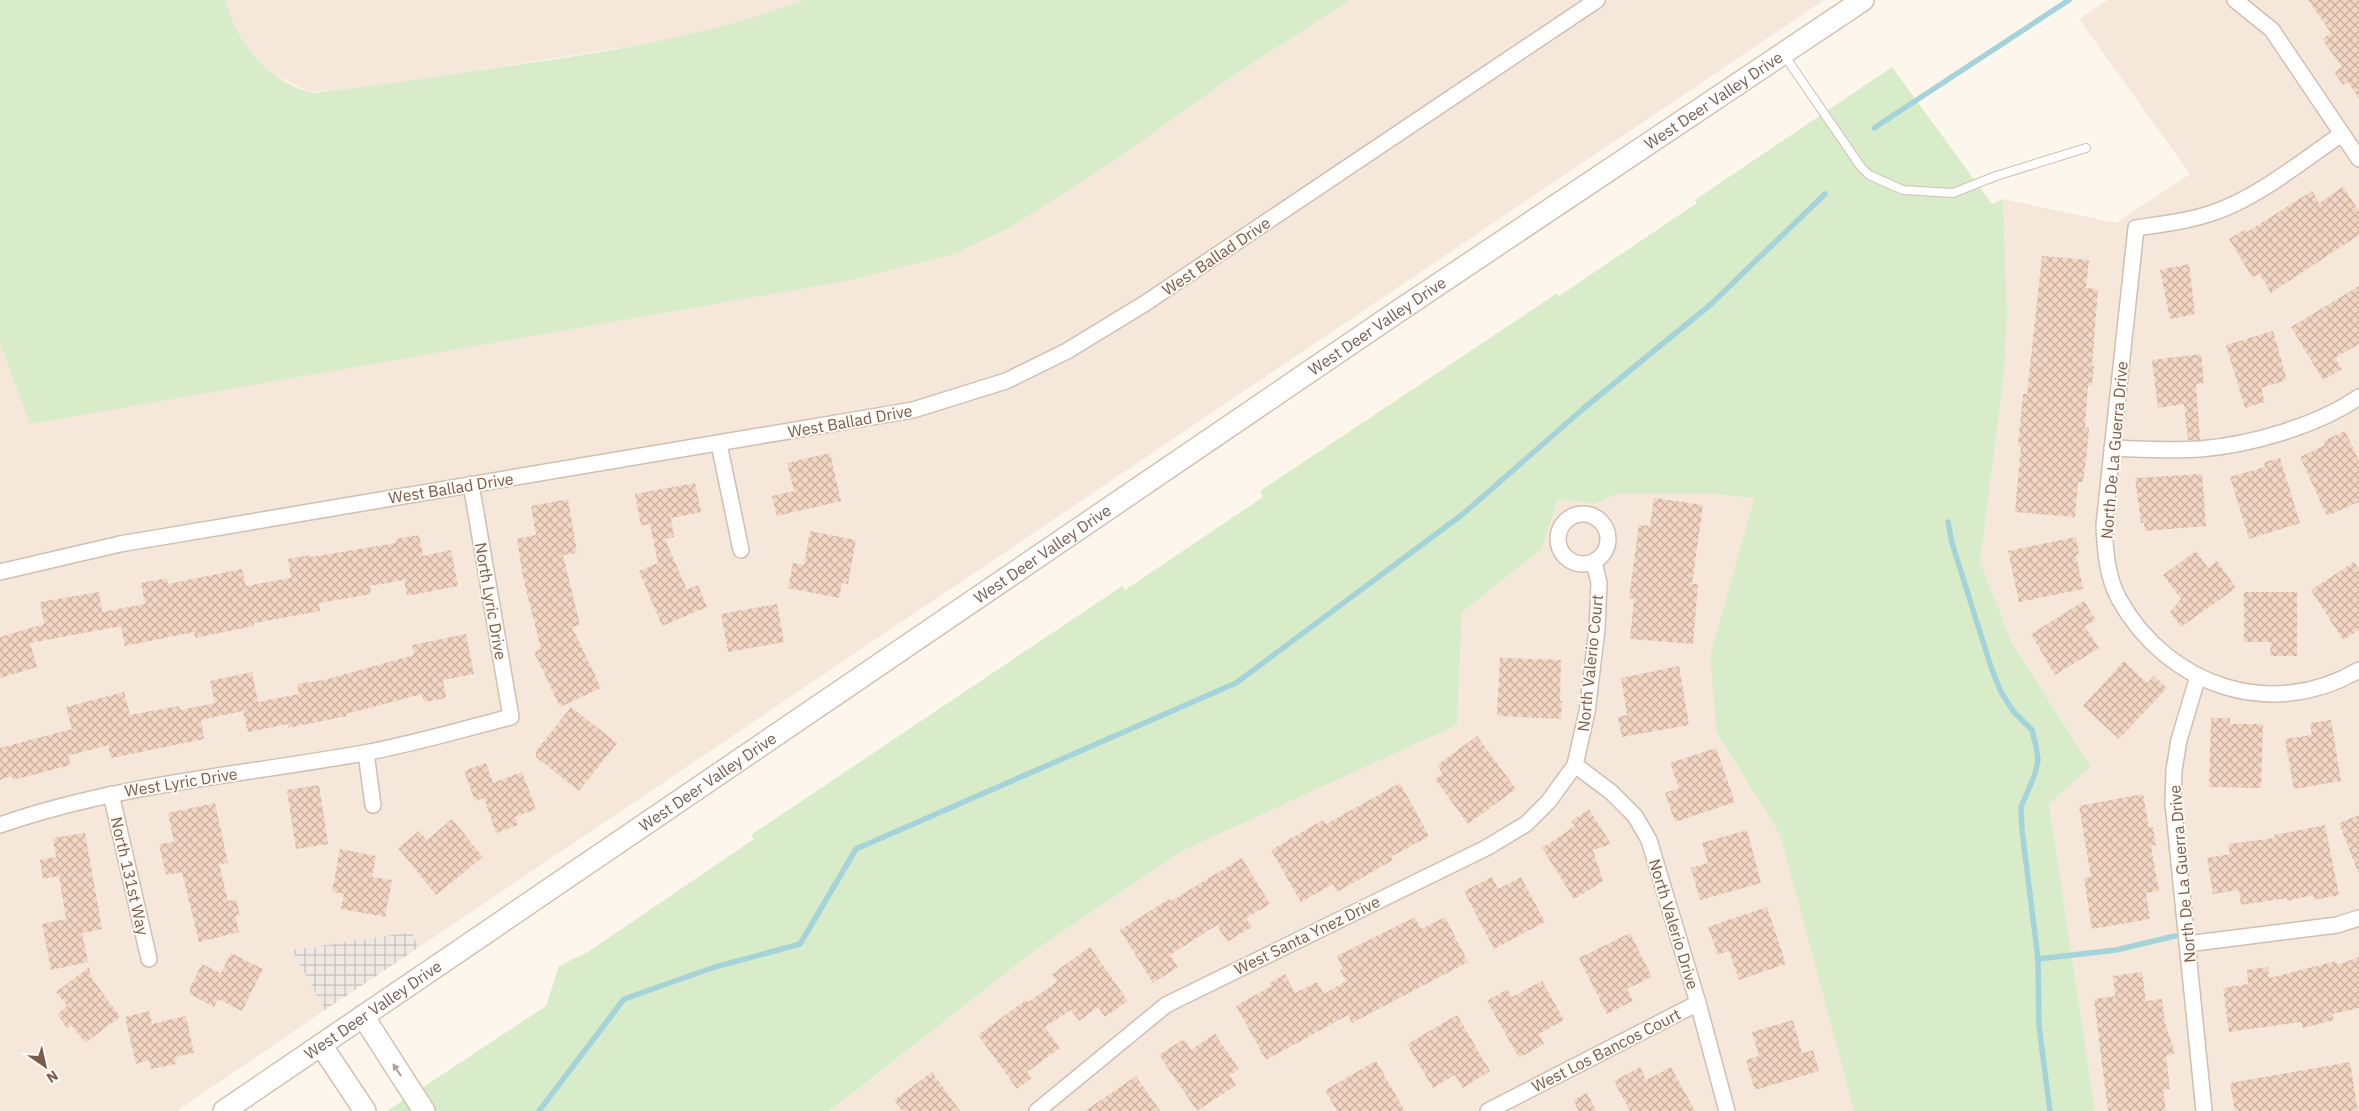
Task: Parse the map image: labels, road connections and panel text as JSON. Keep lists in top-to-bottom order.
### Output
{
  "streets": {
    "street": [
      "West Deer Valley Drive",
      "West Ballad Drive",
      "North De La Guerra Drive",
      "North Lyric Drive",
      "North Valerio Court",
      "West Lyric Drive",
      "North 131st Way",
      "North Valerio Drive",
      "West Santa Ynez Drive",
      "West Los Bancos Court"
    ]
  },
  "crossings": [
    ["West Ballad Drive", "North Lyric Drive"],
    ["North Lyric Drive", "West Lyric Drive"],
    ["North Valerio Court", "North Valerio Drive"],
    ["North Valerio Court", "West Santa Ynez Drive"],
    ["West Lyric Drive", "North 131st Way"],
    ["North Valerio Drive", "West Santa Ynez Drive"],
    ["North Valerio Drive", "West Los Bancos Court"]
  ],
  "north": "bottom right"
}
